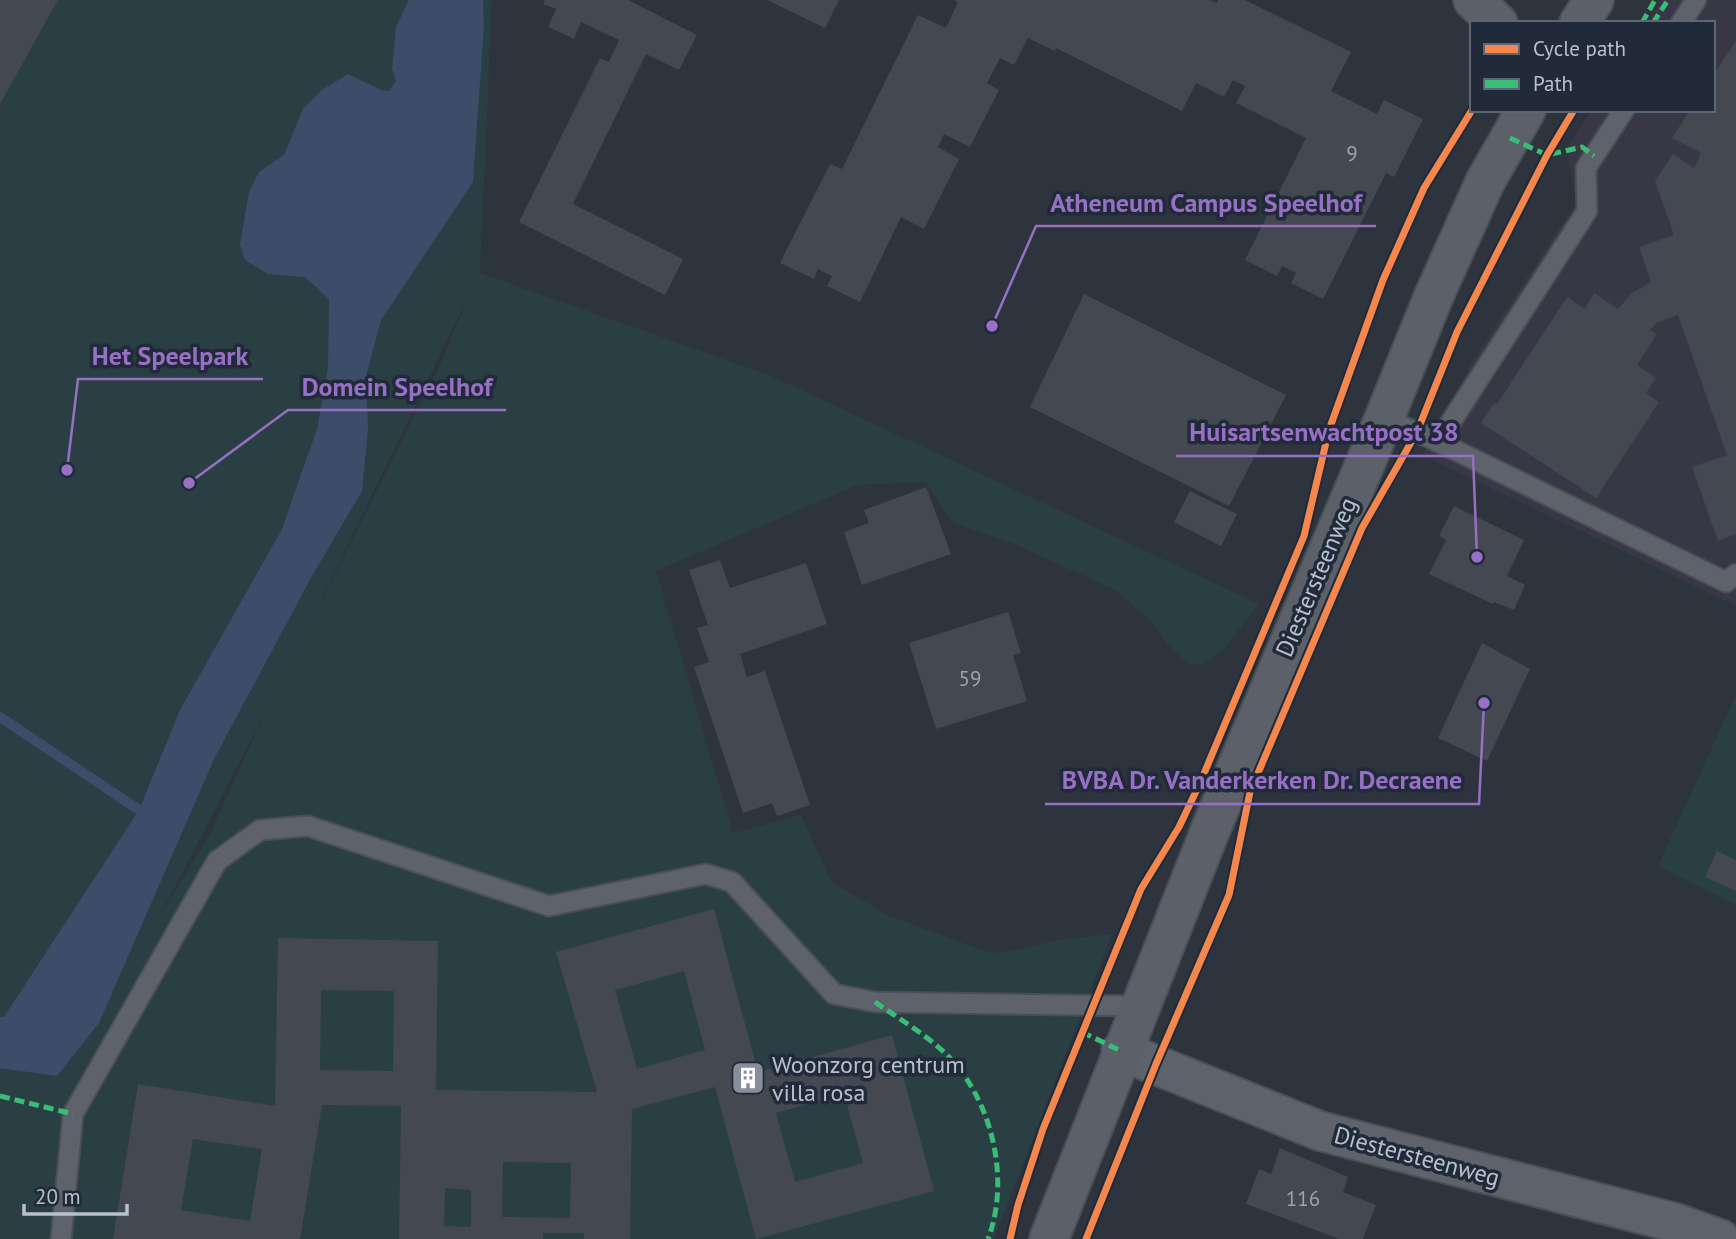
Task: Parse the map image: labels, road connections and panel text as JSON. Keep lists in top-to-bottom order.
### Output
{
  "streets": {
    "main road": ["Diestersteenweg"]
  },
  "places": {
    "other": [
      "Atheneum Campus Speelhof",
      "Het Speelpark",
      "Domein Speelhof",
      "Huisartsenwachtpost 38",
      "BVBA Dr. Vanderkerken Dr. Decraene"
    ],
    "building": ["Woonzorg centrum villa rosa"]
  },
  "house_numbers": ["9", "59", "116"],
  "legend": ["Cycle path", "Path"],
  "scale_bar": "20 m"
}
